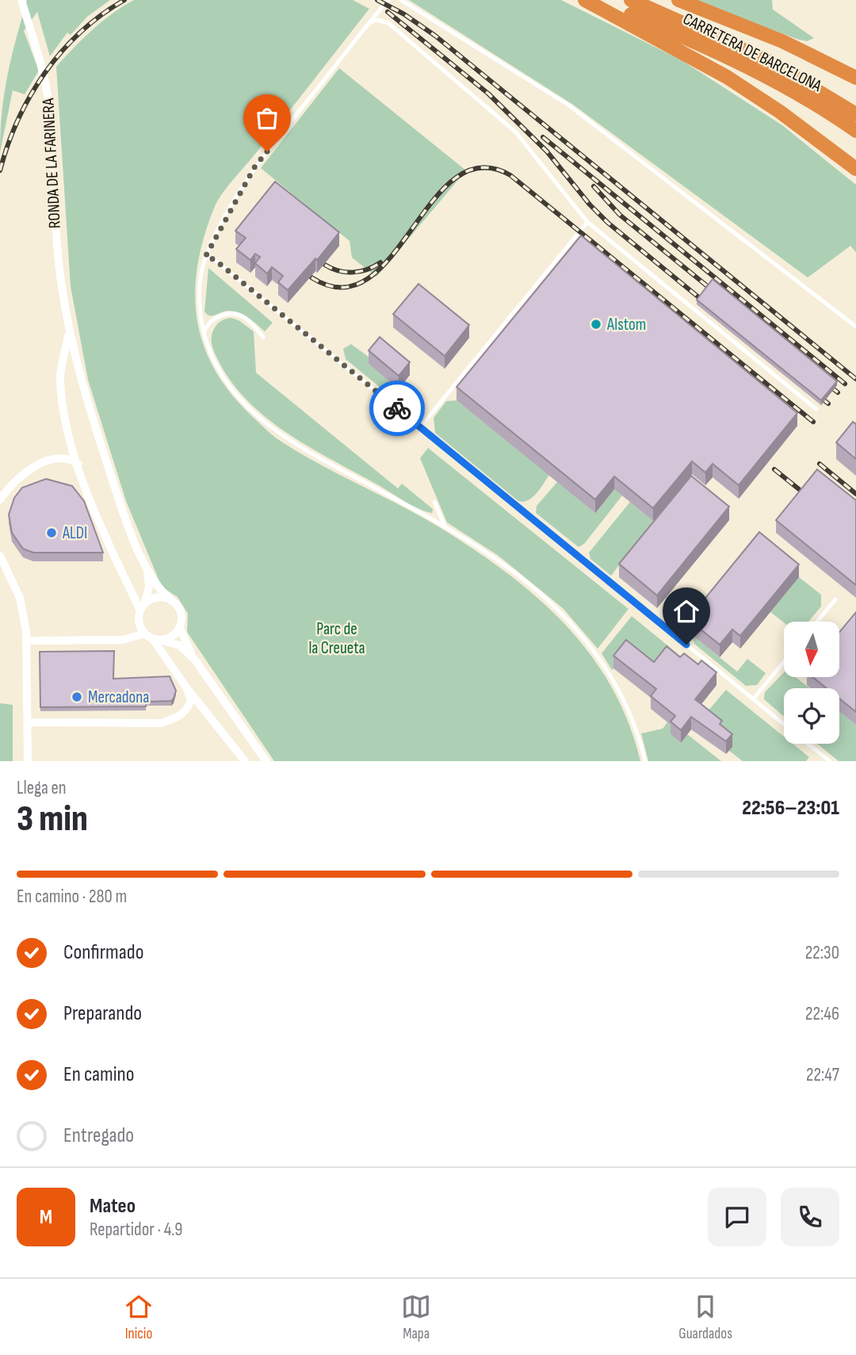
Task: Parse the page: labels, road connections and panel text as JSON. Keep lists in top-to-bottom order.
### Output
{
  "streets": {
    "highway": ["CARRETERA DE BARCELONA"],
    "street": ["RONDA DE LA FARINERA"]
  },
  "parks": ["Parc de la Creueta"],
  "places": ["Alstom", "ALDI", "Mercadona"],
  "north": "bottom",
  "page": {
    "heading": ["3 min", "Llega en", "22:56–23:01"],
    "panel": ["Mateo", "Repartidor · 4.9"],
    "bar": "En camino · 280 m",
    "list": [
      ["Confirmado", "22:30"],
      ["Preparando", "22:46"],
      ["En camino", "22:47"],
      "Entregado"
    ],
    "round": "M",
    "tabs": ["Inicio", "Mapa", "Guardados"]
  }
}
